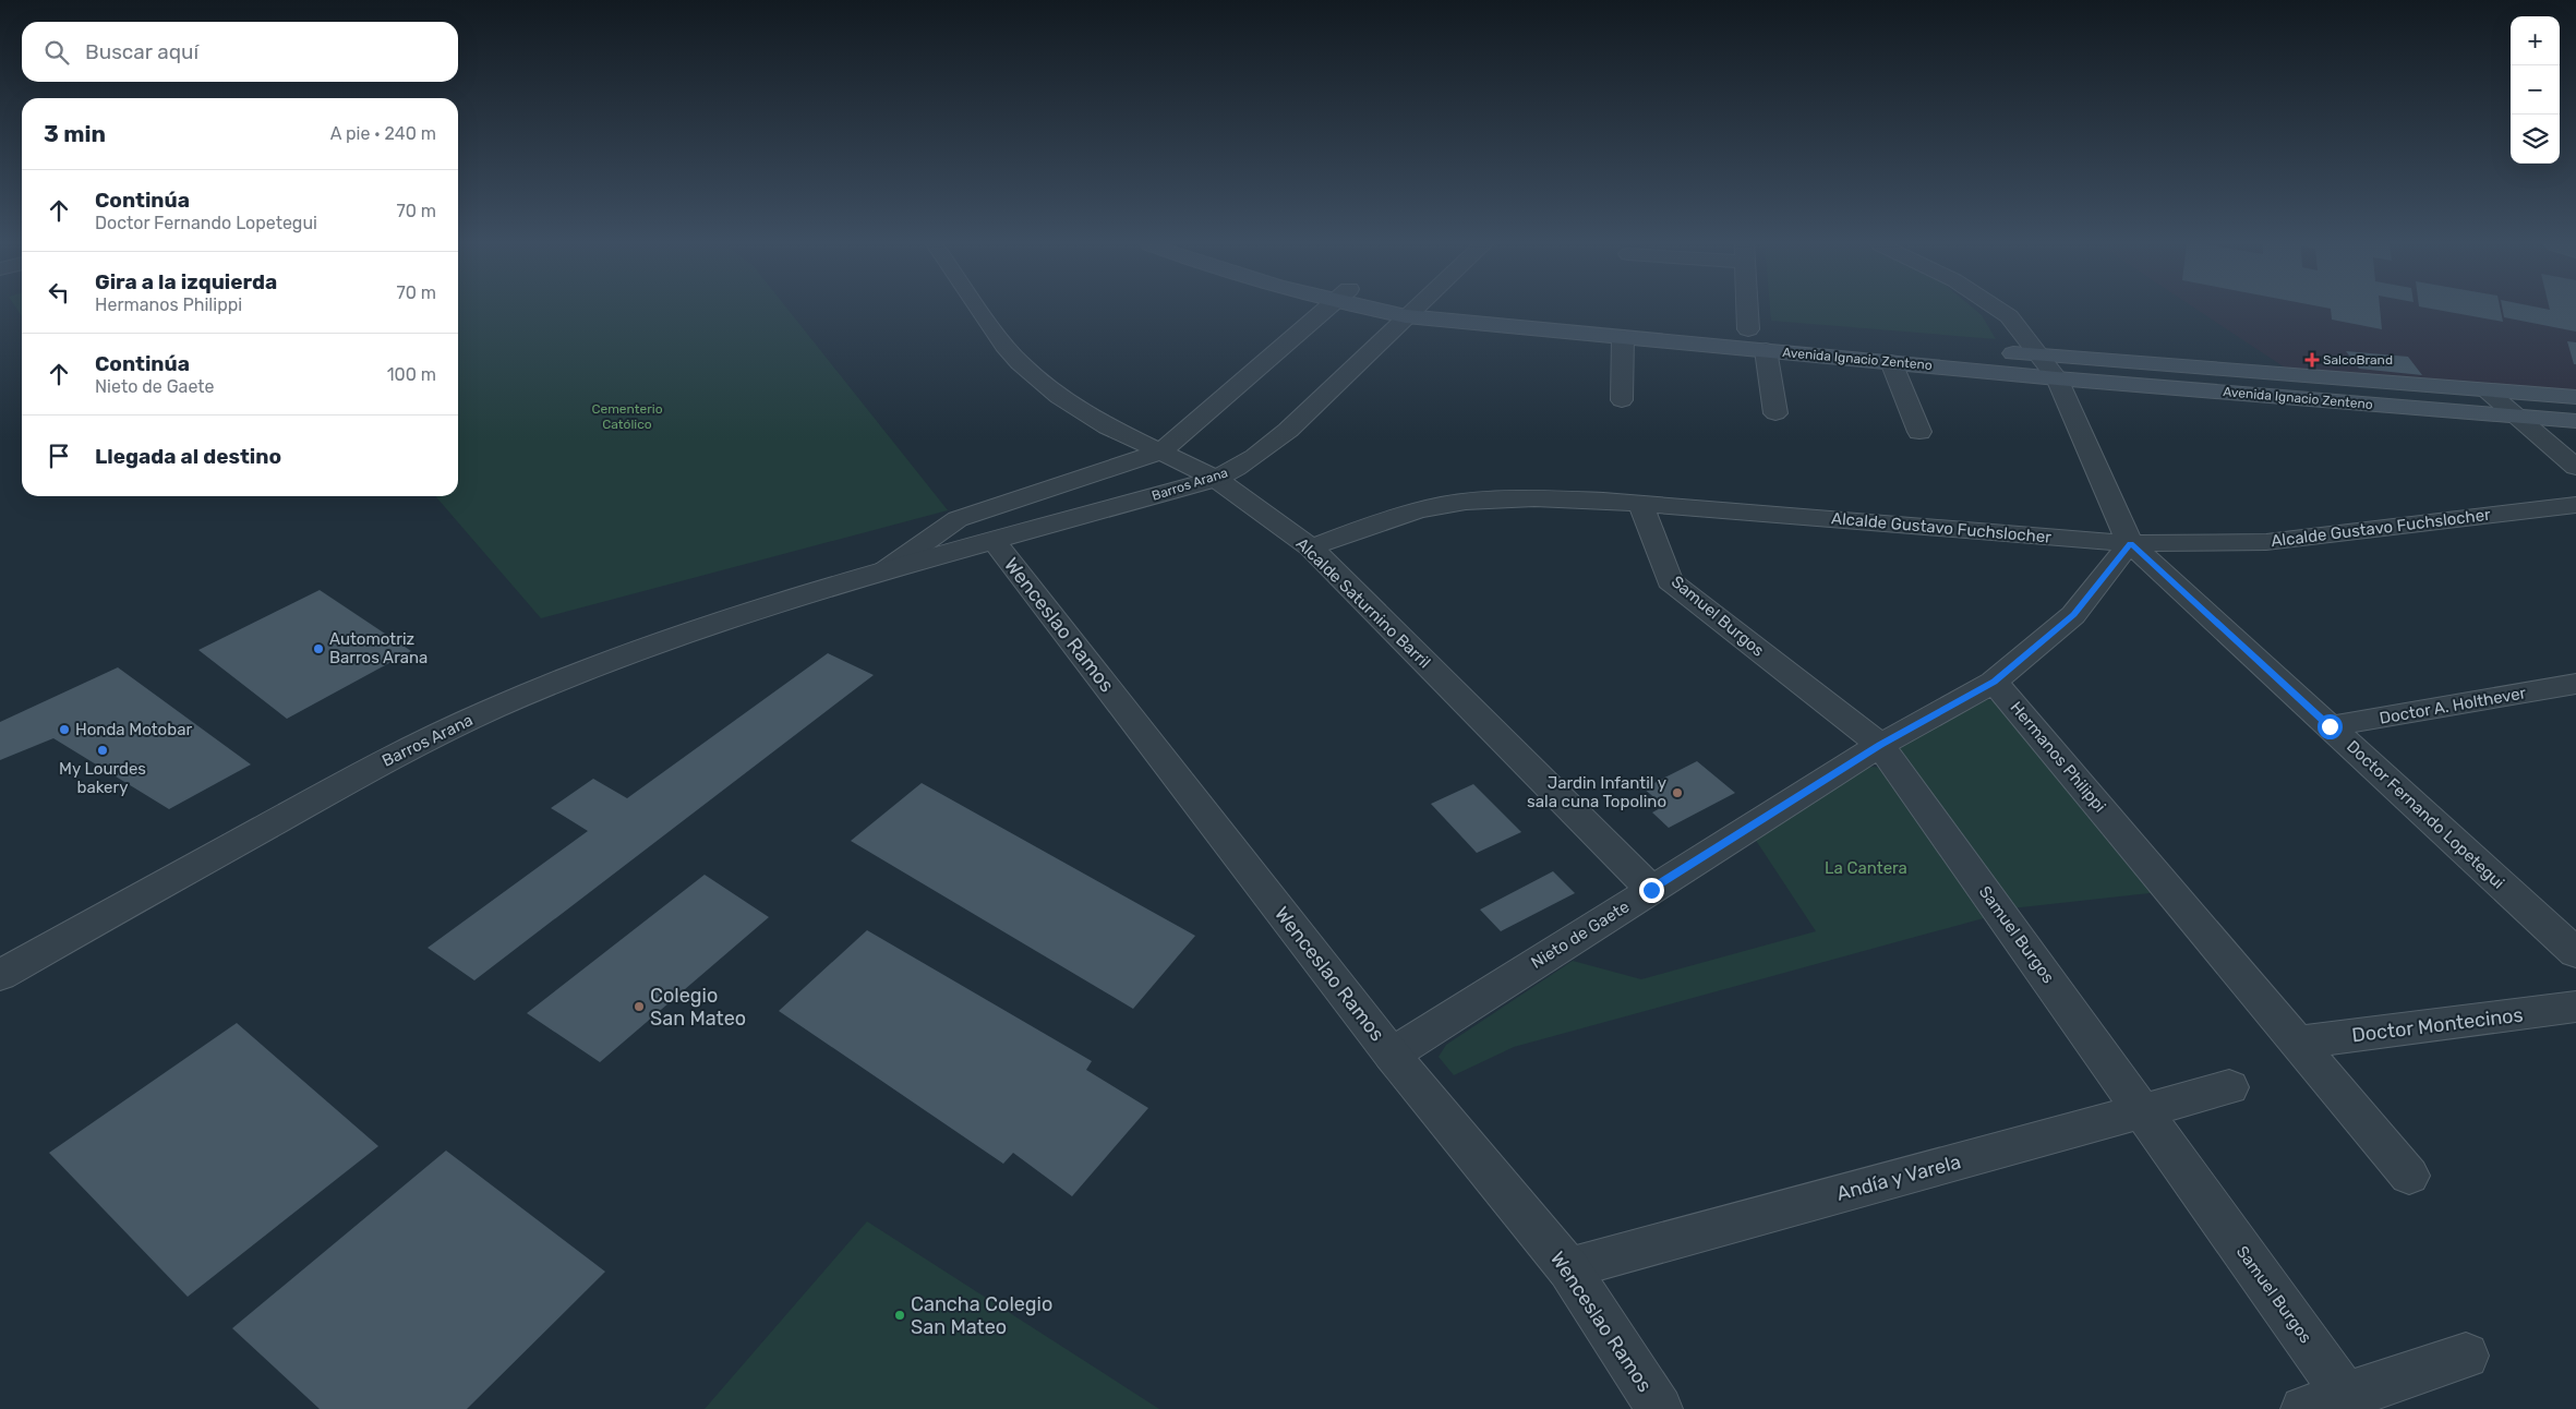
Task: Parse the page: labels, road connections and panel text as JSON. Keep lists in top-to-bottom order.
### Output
{
  "streets": {
    "main road": ["Avenida Ignacio Zenteno"],
    "street": [
      "Barros Arana",
      "Alcalde Gustavo Fuchslocher",
      "Alcalde Saturnino Barril",
      "Samuel Burgos",
      "Wenceslao Ramos",
      "Doctor A. Holthever",
      "Hermanos Philippi",
      "Doctor Fernando Lopetegui",
      "Nieto de Gaete",
      "Doctor Montecinos",
      "Andía y Varela"
    ]
  },
  "crossings": [
    ["Barros Arana", "Alcalde Saturnino Barril"],
    ["Barros Arana", "Wenceslao Ramos"],
    ["Alcalde Gustavo Fuchslocher", "Alcalde Saturnino Barril"],
    ["Alcalde Gustavo Fuchslocher", "Samuel Burgos"],
    ["Alcalde Gustavo Fuchslocher", "Doctor Fernando Lopetegui"],
    ["Alcalde Saturnino Barril", "Nieto de Gaete"],
    ["Samuel Burgos", "Nieto de Gaete"],
    ["Samuel Burgos", "Andía y Varela"],
    ["Wenceslao Ramos", "Nieto de Gaete"],
    ["Wenceslao Ramos", "Andía y Varela"],
    ["Doctor A. Holthever", "Doctor Fernando Lopetegui"],
    ["Hermanos Philippi", "Nieto de Gaete"],
    ["Hermanos Philippi", "Doctor Montecinos"]
  ],
  "parks": ["Cementerio Católico", "La Cantera"],
  "places": {
    "health": ["SalcoBrand"],
    "other": [
      "Automotriz Barros Arana",
      "Honda Motobar",
      "My Lourdes bakery",
      "Jardin Infantil y sala cuna Topolino",
      "Colegio San Mateo",
      "Cancha Colegio San Mateo"
    ]
  },
  "page": {
    "map_buttons": ["+", "−"],
    "search": "Buscar aquí",
    "heading": ["3 min", "A pie · 240 m"],
    "list": [
      ["Continúa", "Doctor Fernando Lopetegui", "70 m"],
      ["Gira a la izquierda", "Hermanos Philippi", "70 m"],
      ["Continúa", "Nieto de Gaete", "100 m"],
      "Llegada al destino"
    ]
  }
}
